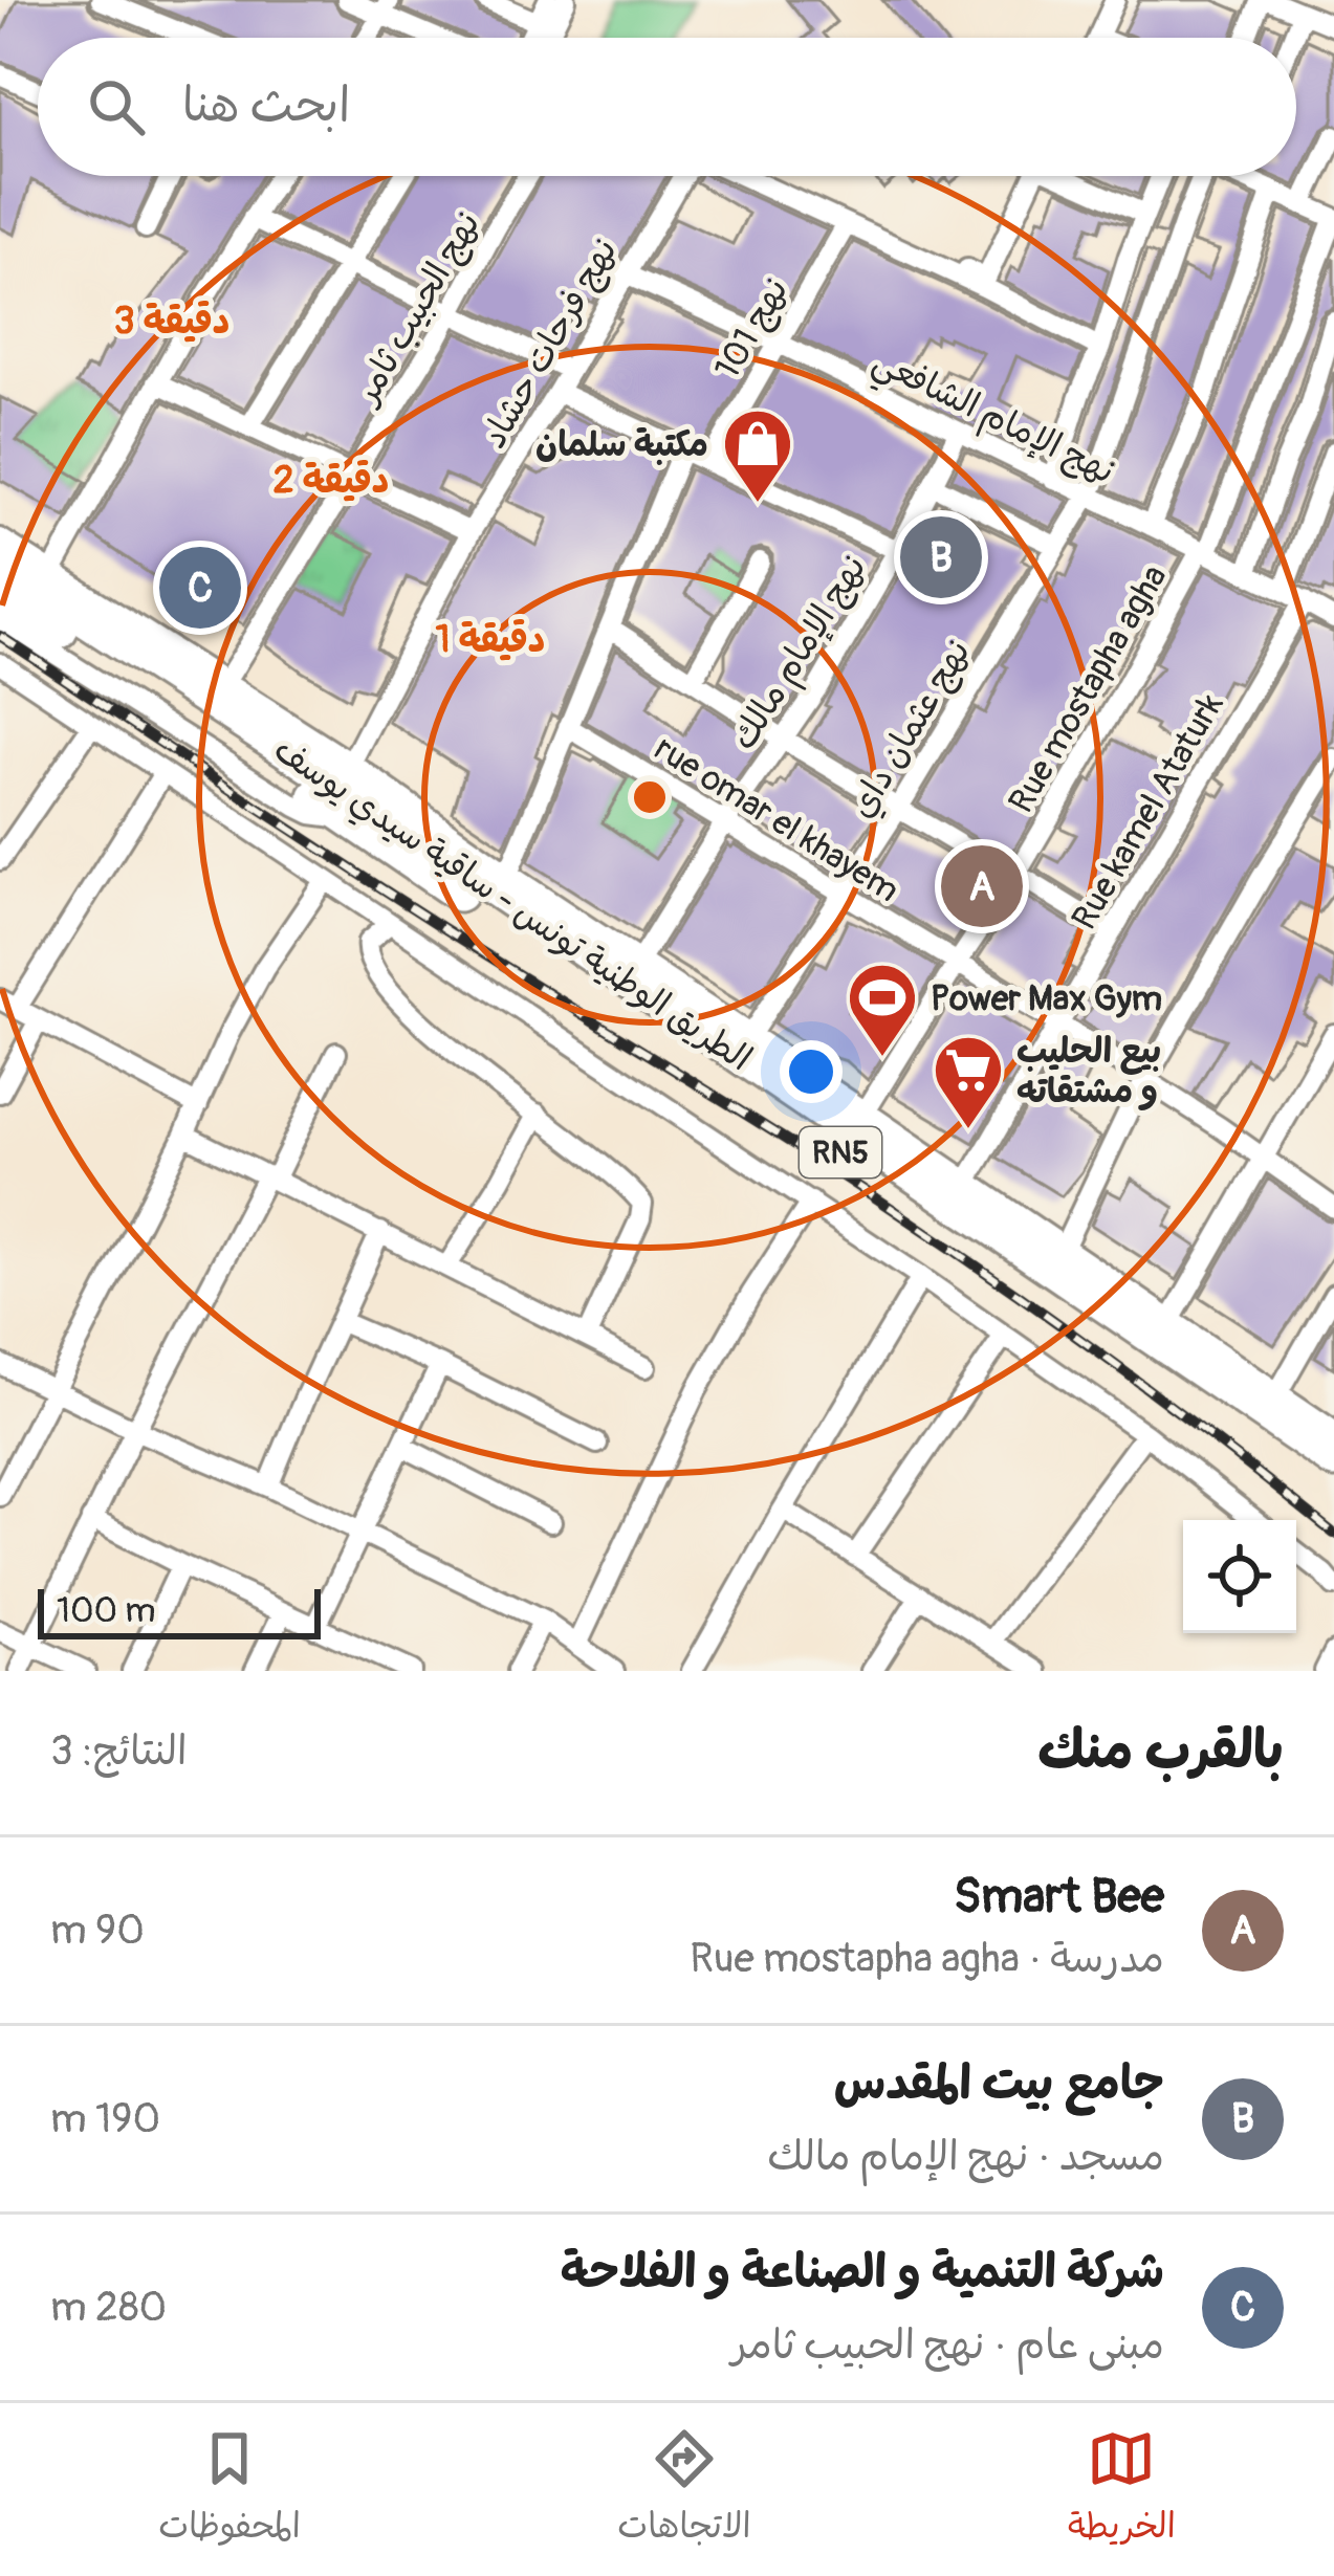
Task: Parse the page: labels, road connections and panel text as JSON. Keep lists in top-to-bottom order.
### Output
{
  "streets": {
    "highway": ["الطريق الوطنية تونس - ساقية سيدي يوسف", "RN5"],
    "street": [
      "نهج الحبيب ثامر",
      "نهج 101",
      "نهج فرحات حشاد",
      "نهج الإمام الشافعي",
      "نهج الإمام مالك",
      "Rue mostapha agha",
      "نهج عثمان داي",
      "Rue kamel Ataturk",
      "rue omar el khayem"
    ]
  },
  "crossings": [
    ["نهج 101", "نهج الإمام الشافعي"],
    ["نهج فرحات حشاد", "نهج الإمام الشافعي"],
    ["نهج الإمام الشافعي", "نهج الإمام مالك"],
    ["نهج الإمام الشافعي", "Rue mostapha agha"],
    ["نهج الإمام الشافعي", "نهج عثمان داي"],
    ["نهج الإمام الشافعي", "Rue kamel Ataturk"],
    ["نهج الإمام مالك", "rue omar el khayem"],
    ["Rue mostapha agha", "rue omar el khayem"],
    ["نهج عثمان داي", "rue omar el khayem"],
    ["Rue kamel Ataturk", "rue omar el khayem"]
  ],
  "places": {
    "shop": ["مكتبة سلمان"],
    "sports": ["Power Max Gym"],
    "supermarket": ["بيع الحليب و مشتقاته"]
  },
  "scale_bar": "100 m",
  "page": {
    "search": "ابحث هنا",
    "pins": ["B", "C", "A"],
    "scale": "100 m",
    "heading": ["بالقرب منك", "النتائج: 3"],
    "list": [
      {
        "mark": "A",
        "name": "Smart Bee",
        "note": "مدرسة · Rue mostapha agha",
        "value": "90 m"
      },
      {
        "mark": "B",
        "name": "جامع بيت المقدس",
        "note": "مسجد · نهج الإمام مالك",
        "value": "190 m"
      },
      {
        "mark": "C",
        "name": "شركة التنمية و الصناعة و الفلاحة",
        "note": "مبنى عام · نهج الحبيب ثامر",
        "value": "280 m"
      }
    ],
    "nav": ["الخريطة", "الاتجاهات", "المحفوظات"]
  },
  "rings": ["3 دقيقة", "2 دقيقة", "1 دقيقة"]
}
